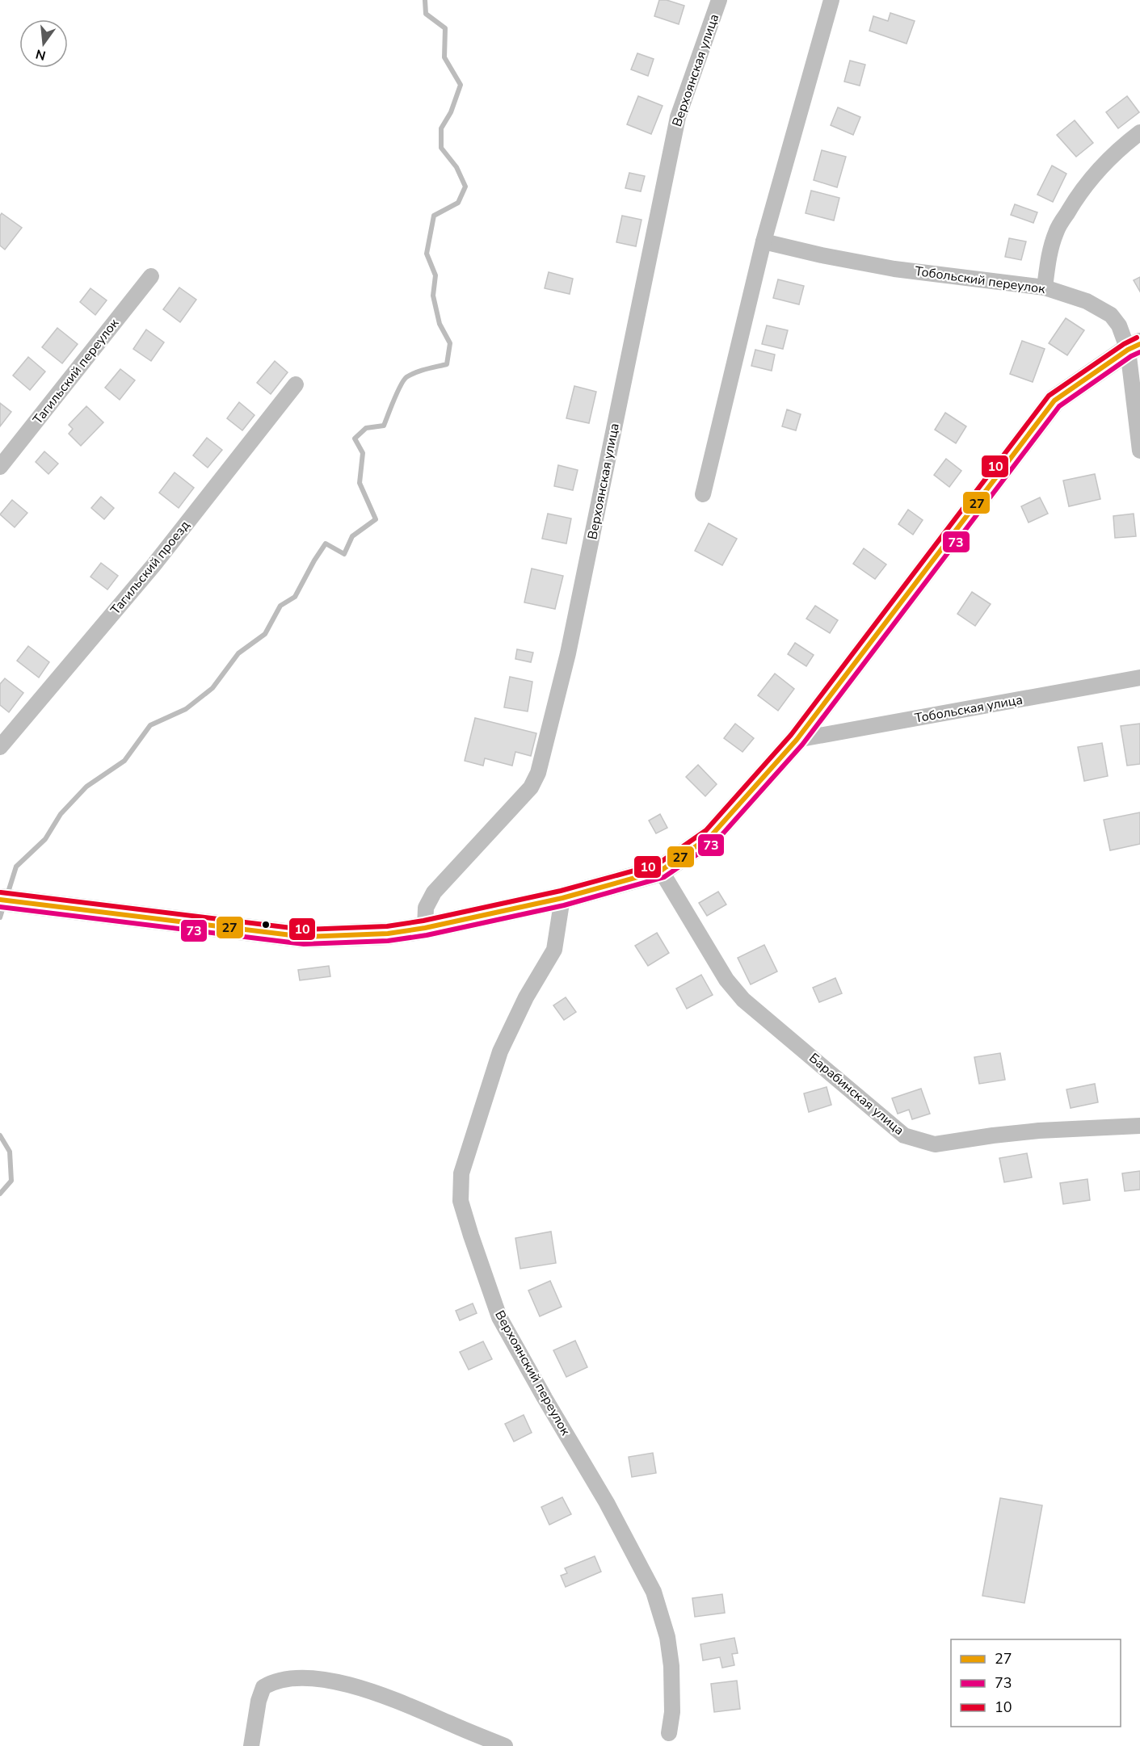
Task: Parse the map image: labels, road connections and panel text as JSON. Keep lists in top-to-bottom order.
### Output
{
  "streets": {
    "street": [
      "Верхоянская улица",
      "Тобольский переулок",
      "Тагильский переулок",
      "Тагильский проезд",
      "Тобольская улица",
      "Барабинская улица",
      "Верхоянский переулок"
    ]
  },
  "lines": ["transit line 10", "transit line 27", "transit line 73"],
  "legend": ["27", "73", "10"],
  "north": "bottom"
}
